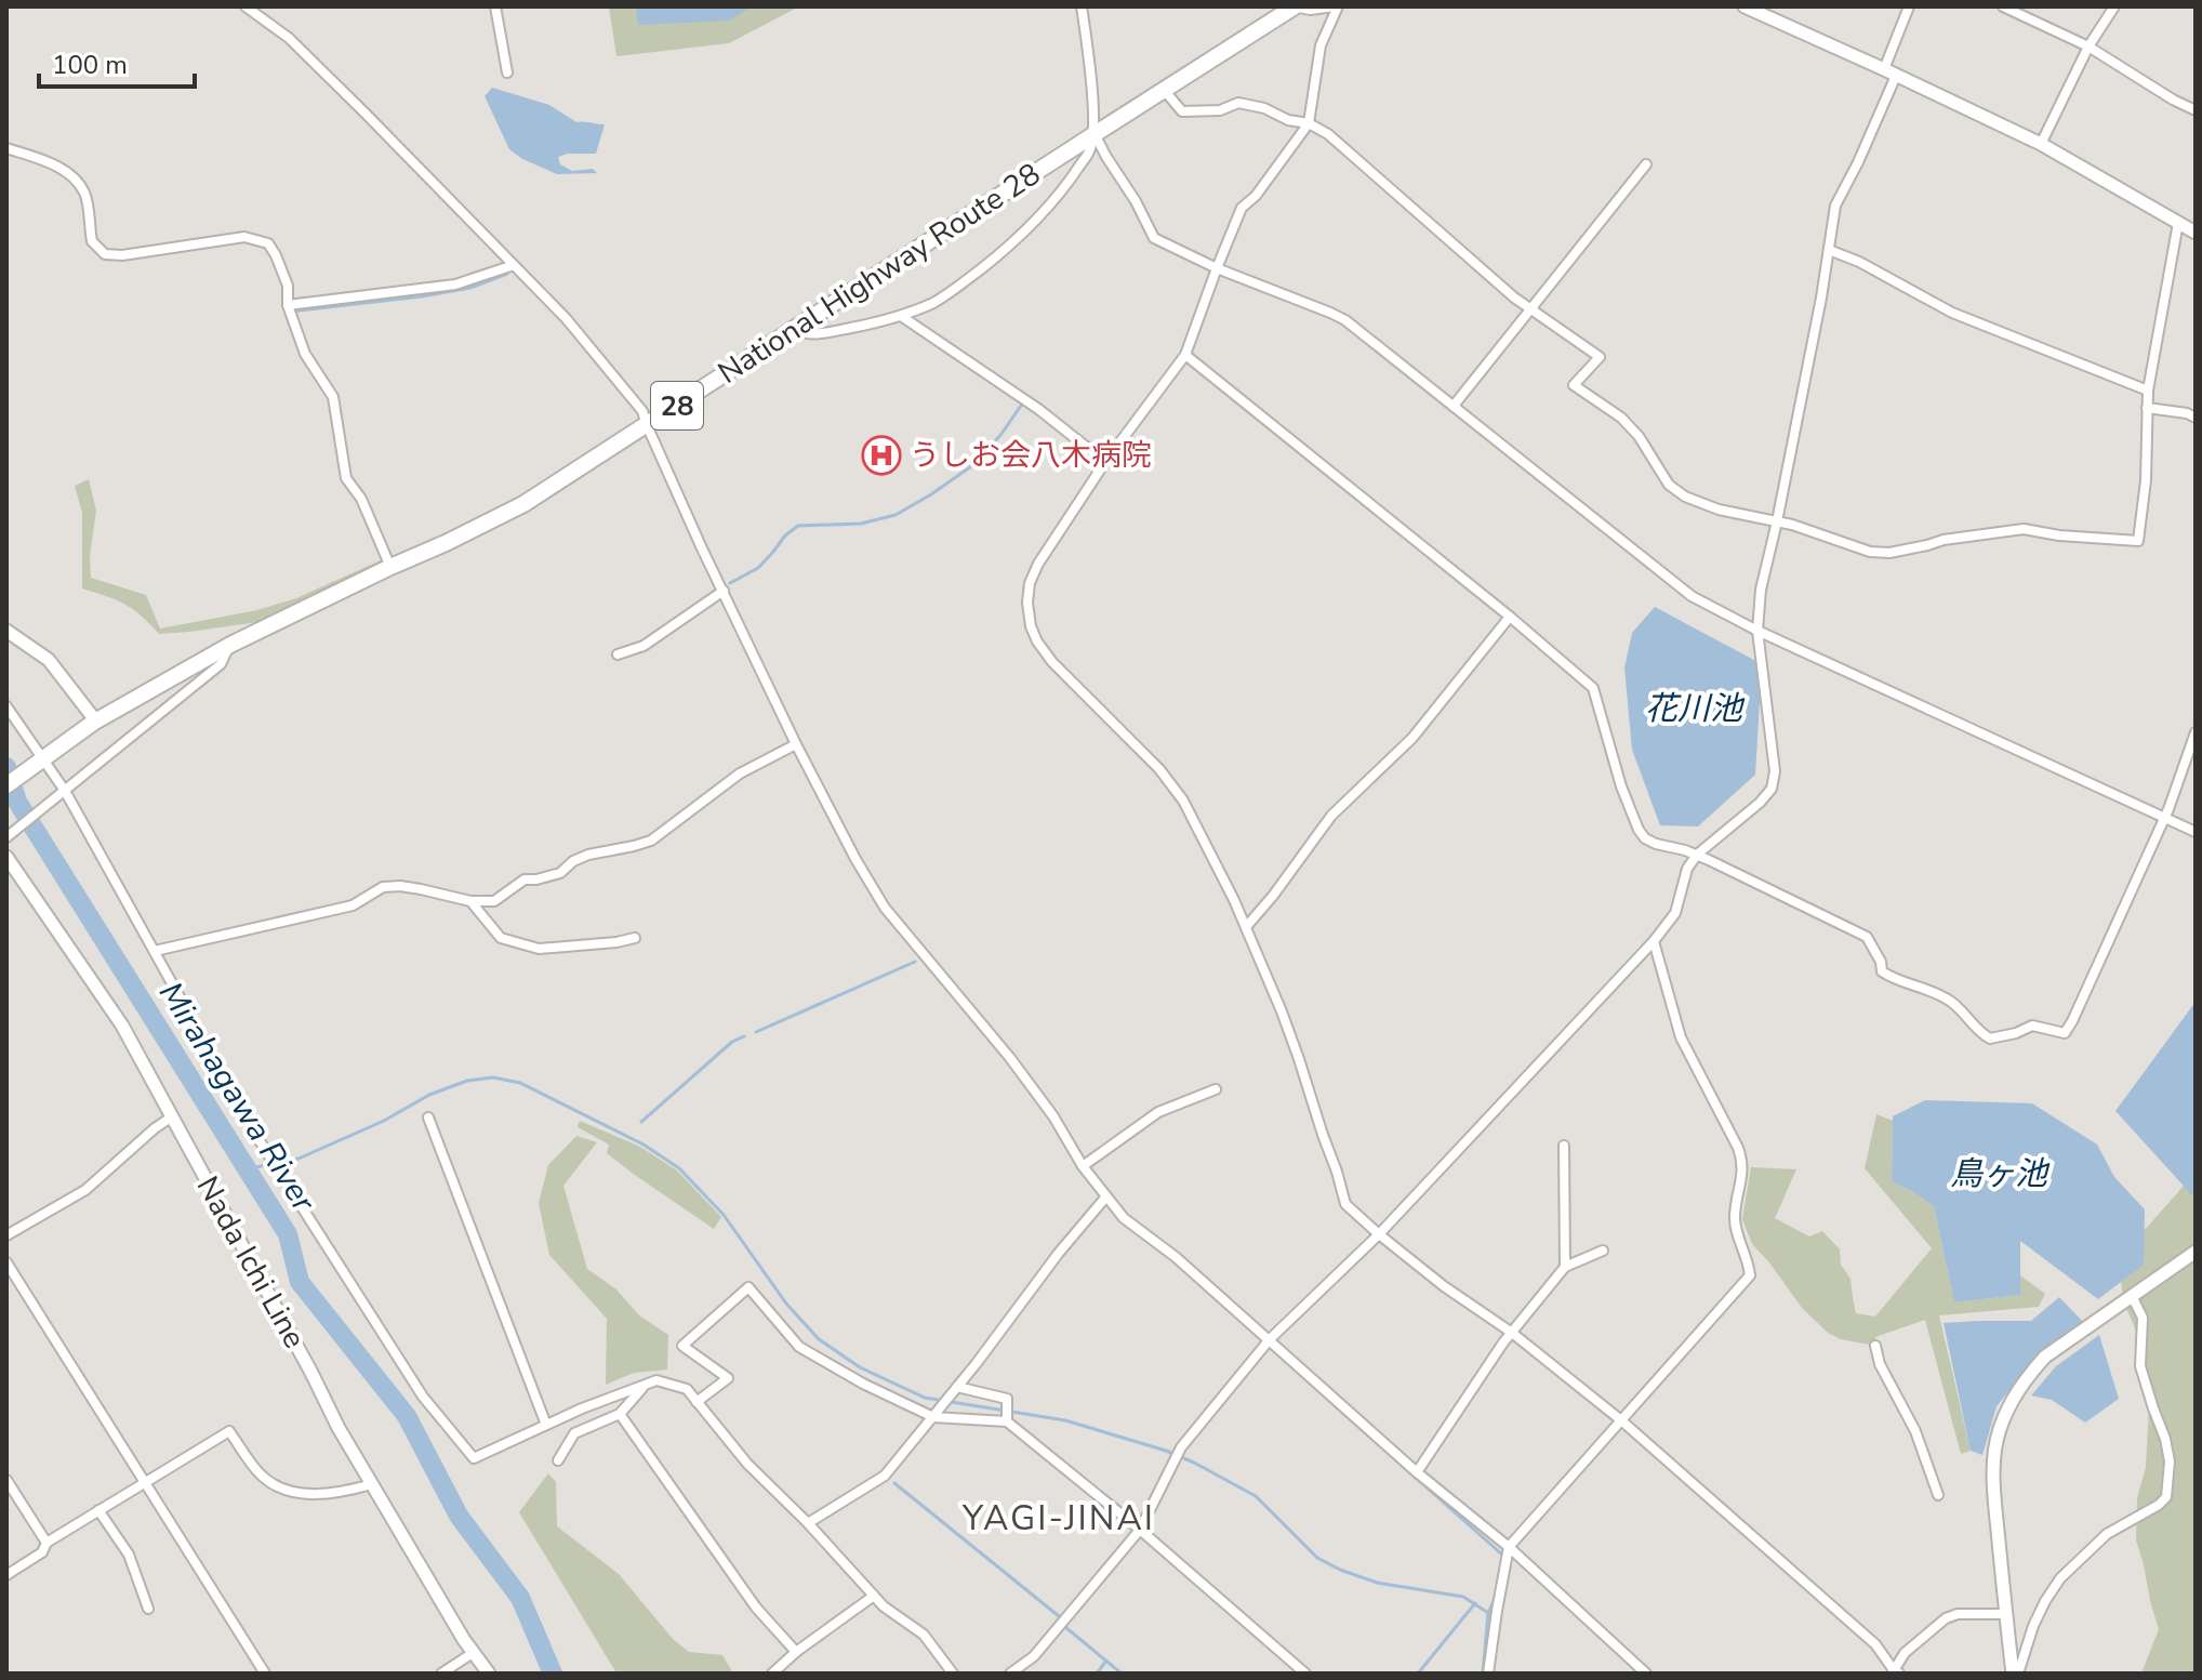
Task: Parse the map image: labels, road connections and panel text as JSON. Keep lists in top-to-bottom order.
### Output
{
  "streets": {
    "highway": ["National Highway Route 28", "28"],
    "street": ["Nada Ichi Line"]
  },
  "districts": ["YAGI-JINAI"],
  "water": ["花川池", "Mirahagawa River", "鳥ヶ池"],
  "places": {
    "hospital": ["うしお会八木病院"]
  },
  "scale_bar": "100 m"
}
